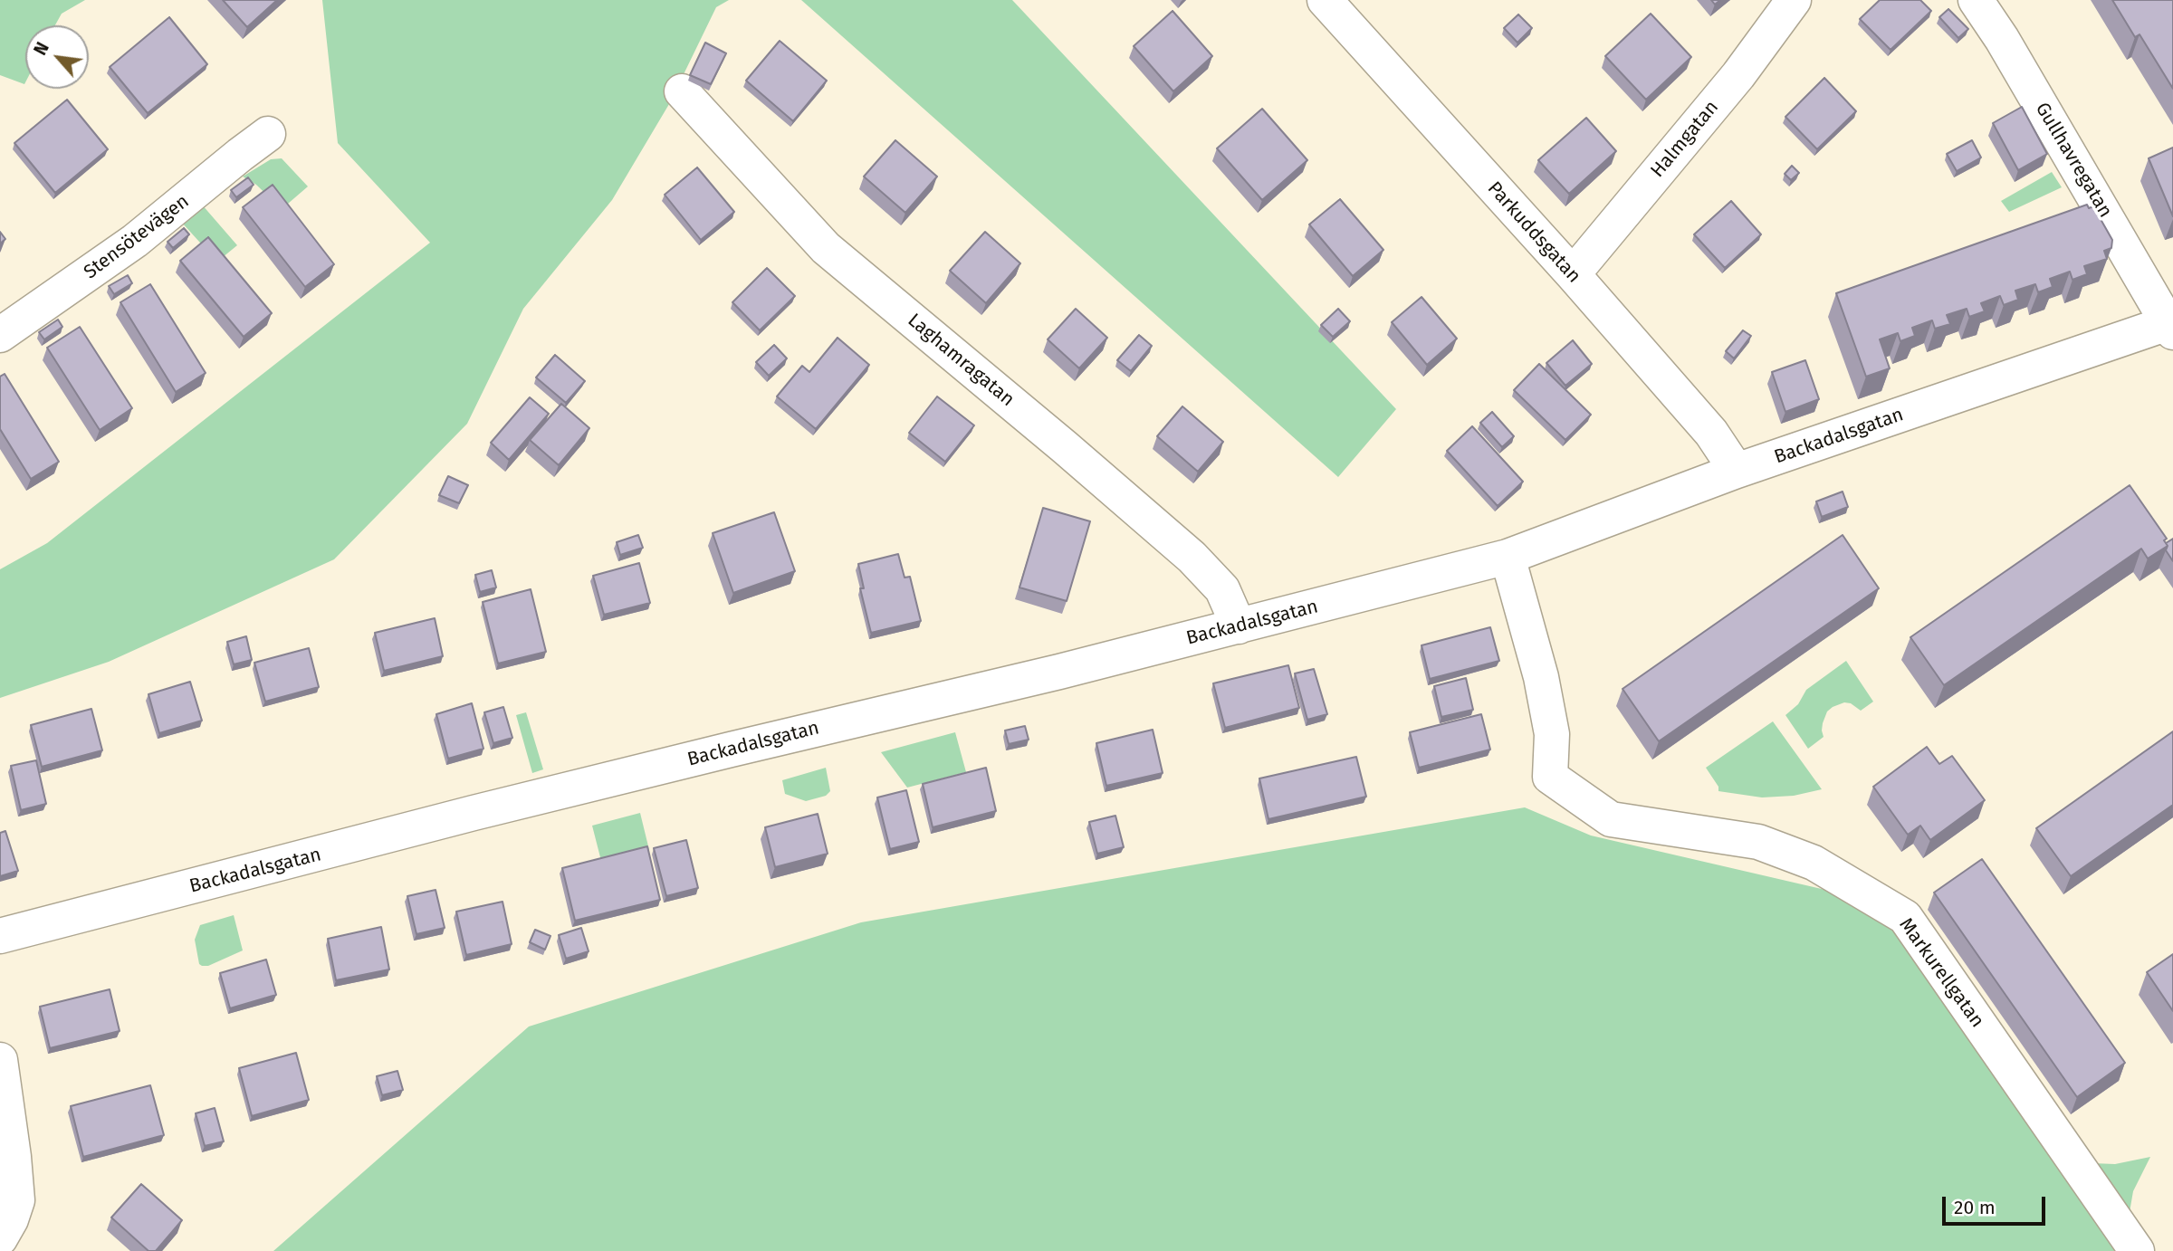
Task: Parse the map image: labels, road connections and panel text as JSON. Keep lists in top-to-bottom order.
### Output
{
  "streets": {
    "street": [
      "Halmgatan",
      "Gullhavregatan",
      "Parkuddsgatan",
      "Stensötevägen",
      "Laghamragatan",
      "Backadalsgatan",
      "Markurellgatan"
    ]
  },
  "crossings": [
    ["Halmgatan", "Parkuddsgatan"],
    ["Gullhavregatan", "Backadalsgatan"],
    ["Parkuddsgatan", "Backadalsgatan"],
    ["Laghamragatan", "Backadalsgatan"],
    ["Backadalsgatan", "Markurellgatan"]
  ],
  "scale_bar": "20 m",
  "north": "top left"
}
